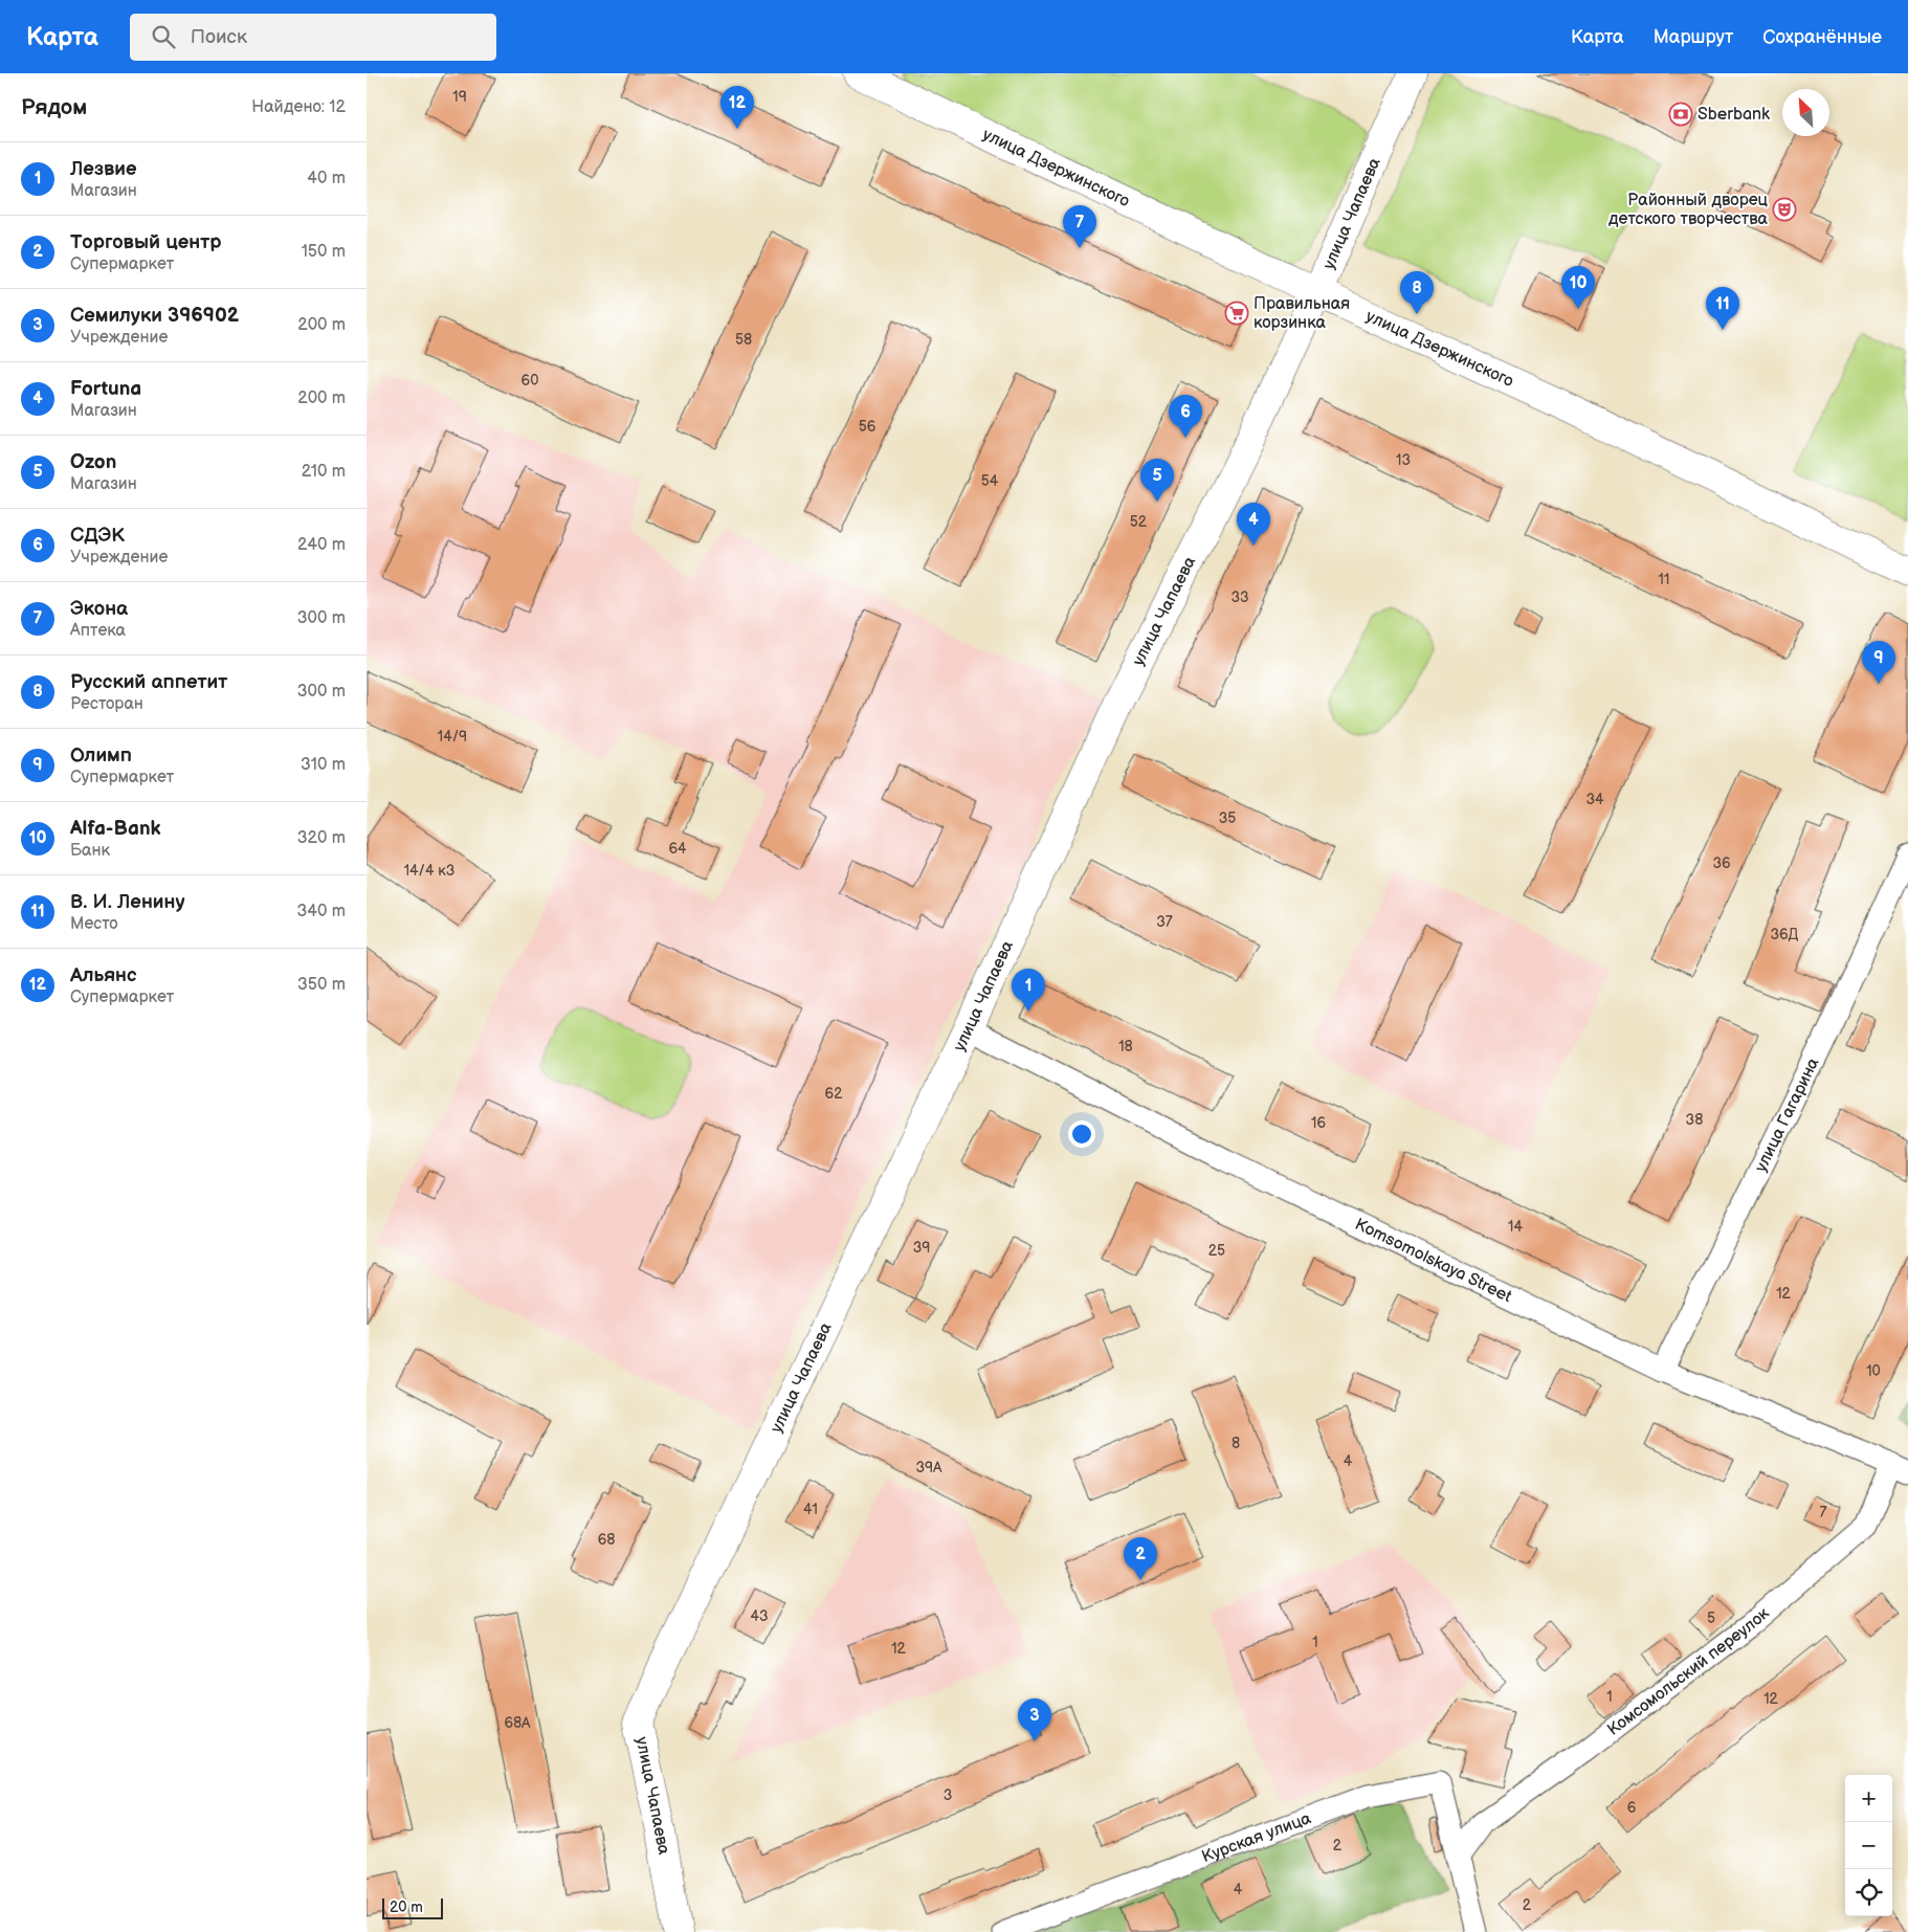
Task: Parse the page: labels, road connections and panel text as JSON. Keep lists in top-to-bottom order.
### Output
{
  "streets": {
    "street": [
      "улица Дзержинского",
      "улица Чапаева",
      "улица Гагарина",
      "Komsomolskaya Street",
      "Комсомольский переулок",
      "Курская улица"
    ]
  },
  "crossings": [
    ["улица Дзержинского", "улица Чапаева"],
    ["улица Чапаева", "Komsomolskaya Street"],
    ["улица Гагарина", "Komsomolskaya Street"],
    ["Komsomolskaya Street", "Комсомольский переулок"],
    ["Комсомольский переулок", "Курская улица"]
  ],
  "places": {
    "bank": ["Sberbank"],
    "theatre": ["Районный дворец детского творчества"],
    "supermarket": ["Правильная корзинка"]
  },
  "house_numbers": [
    "19",
    "58",
    "60",
    "56",
    "13",
    "54",
    "52",
    "11",
    "33",
    "14/9",
    "34",
    "35",
    "64",
    "36",
    "14/4 к3",
    "37",
    "36Д",
    "18",
    "62",
    "38",
    "16",
    "14",
    "39",
    "25",
    "12",
    "10",
    "8",
    "4",
    "39А",
    "41",
    "7",
    "68",
    "43",
    "5",
    "1",
    "12",
    "1",
    "12",
    "68А",
    "3",
    "6",
    "2",
    "4",
    "2"
  ],
  "scale_bar": "20 m",
  "north": "top left",
  "page": {
    "header": "Карта",
    "search": "Поиск",
    "nav": ["Карта", "Маршрут", "Сохранённые"],
    "heading": ["Рядом", "Найдено: 12"],
    "pins": [
      "12",
      "7",
      "10",
      "8",
      "11",
      "6",
      "5",
      "4",
      "9",
      "1",
      "2",
      "3"
    ],
    "list": [
      {
        "mark": "1",
        "name": "Лезвие",
        "note": "Магазин",
        "value": "40 m"
      },
      {
        "mark": "2",
        "name": "Торговый центр",
        "note": "Супермаркет",
        "value": "150 m"
      },
      {
        "mark": "3",
        "name": "Семилуки 396902",
        "note": "Учреждение",
        "value": "200 m"
      },
      {
        "mark": "4",
        "name": "Fortuna",
        "note": "Магазин",
        "value": "200 m"
      },
      {
        "mark": "5",
        "name": "Ozon",
        "note": "Магазин",
        "value": "210 m"
      },
      {
        "mark": "6",
        "name": "СДЭК",
        "note": "Учреждение",
        "value": "240 m"
      },
      {
        "mark": "7",
        "name": "Экона",
        "note": "Аптека",
        "value": "300 m"
      },
      {
        "mark": "8",
        "name": "Русский аппетит",
        "note": "Ресторан",
        "value": "300 m"
      },
      {
        "mark": "9",
        "name": "Олимп",
        "note": "Супермаркет",
        "value": "310 m"
      },
      {
        "mark": "10",
        "name": "Alfa-Bank",
        "note": "Банк",
        "value": "320 m"
      },
      {
        "mark": "11",
        "name": "В. И. Ленину",
        "note": "Место",
        "value": "340 m"
      },
      {
        "mark": "12",
        "name": "Альянс",
        "note": "Супермаркет",
        "value": "350 m"
      }
    ],
    "map_buttons": ["+", "−"],
    "scale": "20 m"
  }
}
